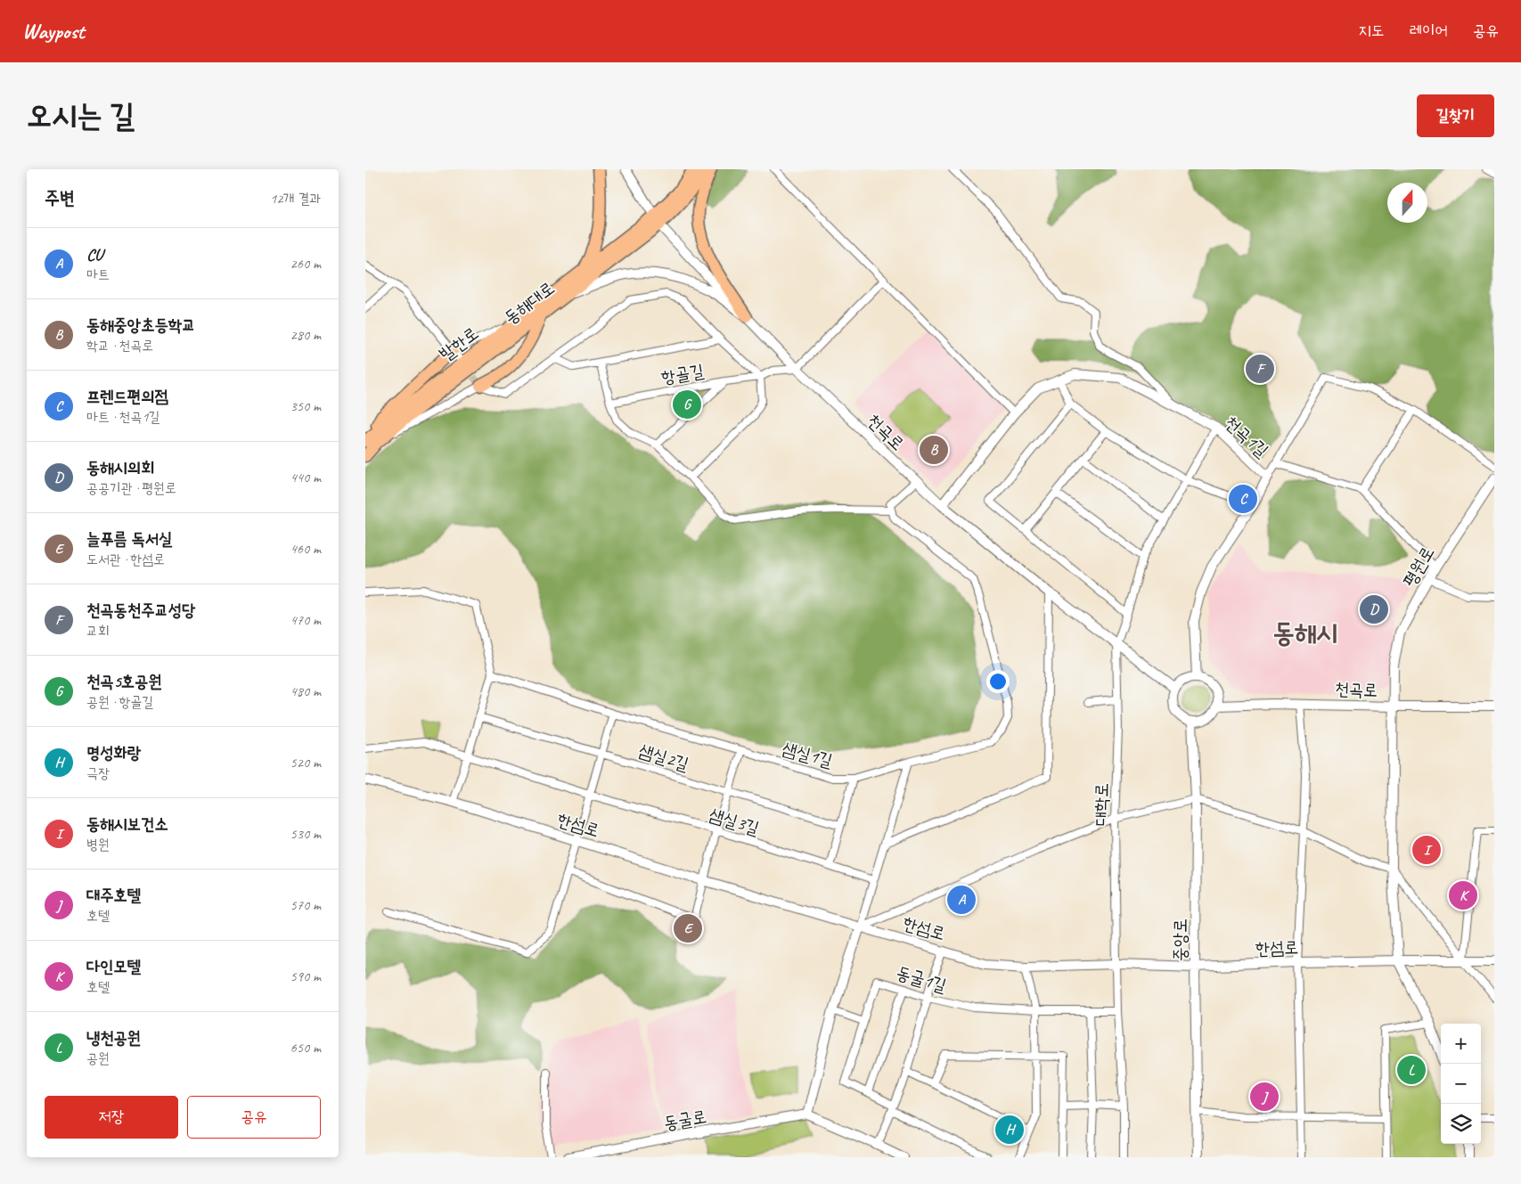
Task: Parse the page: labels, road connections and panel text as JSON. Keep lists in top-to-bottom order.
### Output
{
  "streets": {
    "main road": ["동해대로", "발한로"],
    "street": [
      "항골길",
      "천곡로",
      "천곡1길",
      "평원로",
      "샘실1길",
      "샘실2길",
      "대학로",
      "샘실3길",
      "한섬로",
      "중앙로",
      "동굴1길",
      "동굴로"
    ]
  },
  "crossings": [
    ["동해대로", "발한로"],
    ["동해대로", "천곡로"],
    ["발한로", "천곡로"],
    ["항골길", "천곡로"],
    ["천곡로", "천곡1길"],
    ["천곡로", "평원로"],
    ["천곡로", "대학로"],
    ["천곡로", "중앙로"],
    ["천곡1길", "대학로"],
    ["천곡1길", "중앙로"],
    ["평원로", "한섬로"],
    ["대학로", "한섬로"],
    ["대학로", "동굴1길"],
    ["한섬로", "중앙로"]
  ],
  "districts": ["동해시"],
  "north": "top",
  "page": {
    "header": "Waypost",
    "nav": ["지도", "레이어", "공유"],
    "buttons": [
      "길찾기",
      ["저장", "공유"]
    ],
    "title": "오시는 길",
    "heading": ["주변", "12개 결과"],
    "list": [
      {
        "mark": "A",
        "name": "CU",
        "note": "마트",
        "value": "260 m"
      },
      {
        "mark": "B",
        "name": "동해중앙초등학교",
        "note": "학교 · 천곡로",
        "value": "280 m"
      },
      {
        "mark": "C",
        "name": "프렌드편의점",
        "note": "마트 · 천곡1길",
        "value": "350 m"
      },
      {
        "mark": "D",
        "name": "동해시의회",
        "note": "공공기관 · 평원로",
        "value": "440 m"
      },
      {
        "mark": "E",
        "name": "늘푸름 독서실",
        "note": "도서관 · 한섬로",
        "value": "460 m"
      },
      {
        "mark": "F",
        "name": "천곡동천주교성당",
        "note": "교회",
        "value": "470 m"
      },
      {
        "mark": "G",
        "name": "천곡5호공원",
        "note": "공원 · 항골길",
        "value": "480 m"
      },
      {
        "mark": "H",
        "name": "명성화랑",
        "note": "극장",
        "value": "520 m"
      },
      {
        "mark": "I",
        "name": "동해시보건소",
        "note": "병원",
        "value": "530 m"
      },
      {
        "mark": "J",
        "name": "대주호텔",
        "note": "호텔",
        "value": "570 m"
      },
      {
        "mark": "K",
        "name": "다인모텔",
        "note": "호텔",
        "value": "590 m"
      },
      {
        "mark": "L",
        "name": "냉천공원",
        "note": "공원",
        "value": "650 m"
      }
    ],
    "pins": [
      "F",
      "G",
      "B",
      "C",
      "D",
      "I",
      "K",
      "A",
      "E",
      "L",
      "J",
      "H"
    ],
    "map_buttons": ["+", "−"]
  }
}
